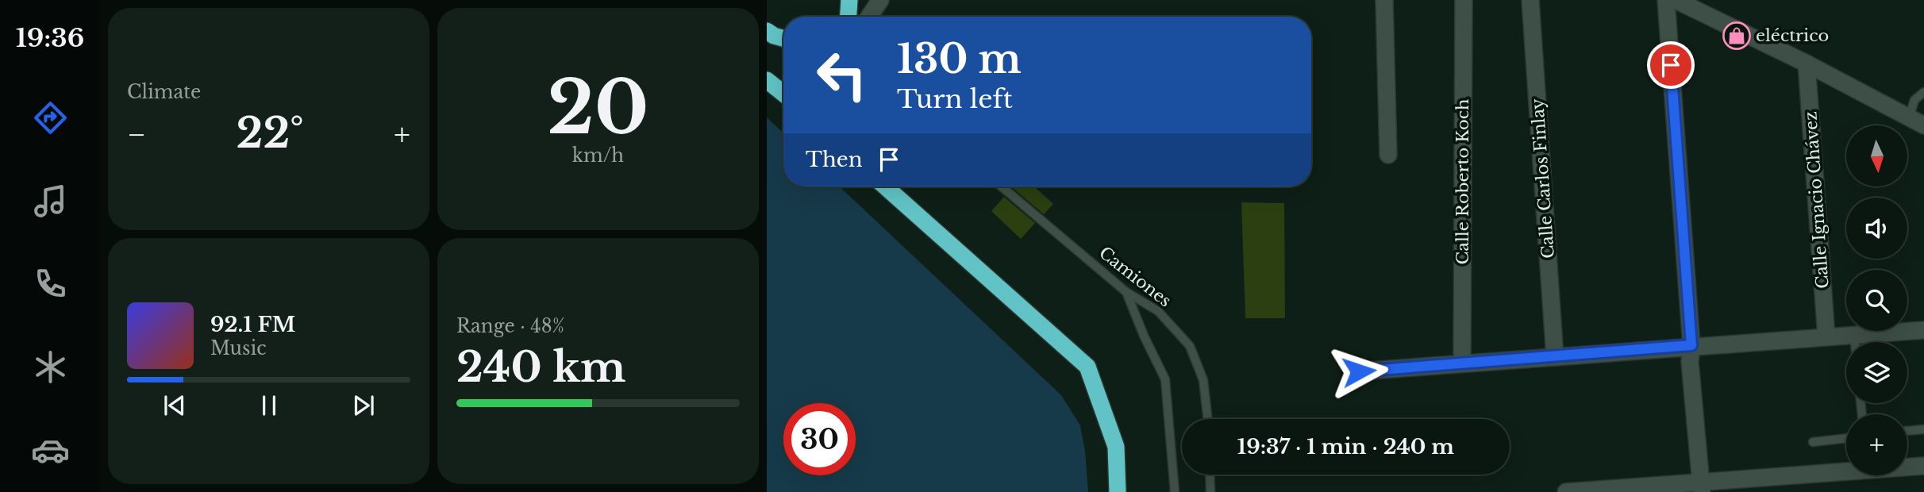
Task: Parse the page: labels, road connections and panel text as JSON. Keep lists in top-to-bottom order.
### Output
{
  "streets": {
    "street": ["Calle Carlos Finlay", "Calle Roberto Koch", "Calle Ignacio Chávez"],
    "lane": ["Camiones"]
  },
  "places": {
    "shop": ["eléctrico"]
  },
  "north": "bottom",
  "page": {
    "tabs": "19:36",
    "tile": [
      "Climate",
      ["20", "km/h"],
      ["Range · 48%", "240 km"]
    ],
    "turn": ["130 m", "Turn left"],
    "heat": ["−", "22°", "+"],
    "map_buttons": "+",
    "then": "Then",
    "song": ["92.1 FM", "Music"],
    "limit": "30",
    "trip": "19:37 · 1 min · 240 m"
  }
}
